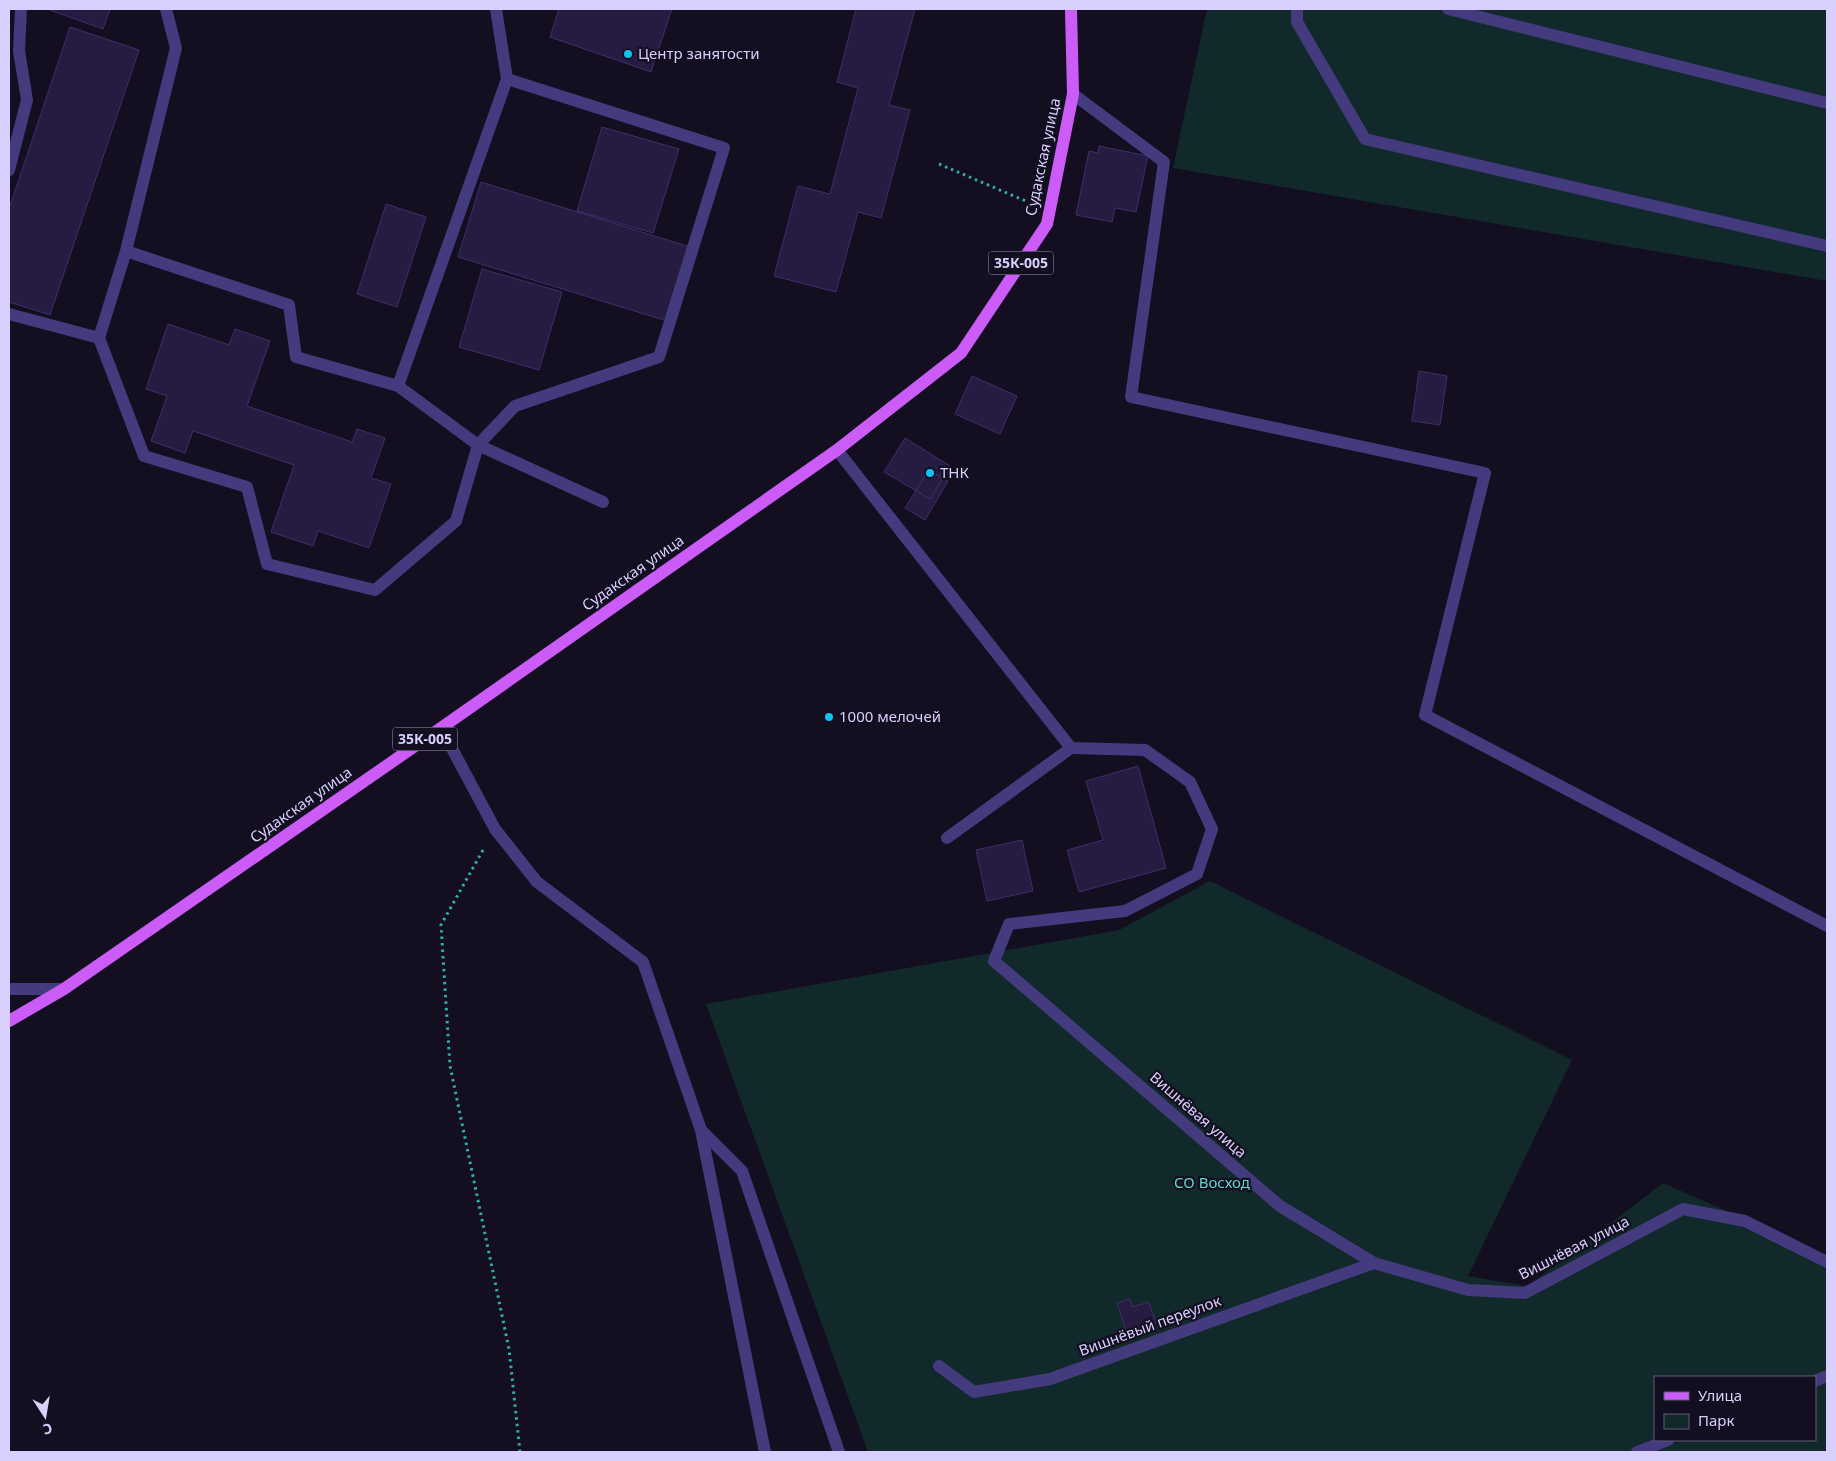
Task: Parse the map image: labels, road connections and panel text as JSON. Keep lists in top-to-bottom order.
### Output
{
  "streets": {
    "main road": ["Судакская улица", "35К-005"],
    "street": ["Вишнёвая улица", "Вишнёвый переулок"]
  },
  "crossings": [
    ["Вишнёвая улица", "Вишнёвый переулок"]
  ],
  "parks": ["СО Восход"],
  "places": ["Центр занятости", "ТНК", "1000 мелочей"],
  "legend": ["Улица", "Парк"],
  "north": "bottom"
}
